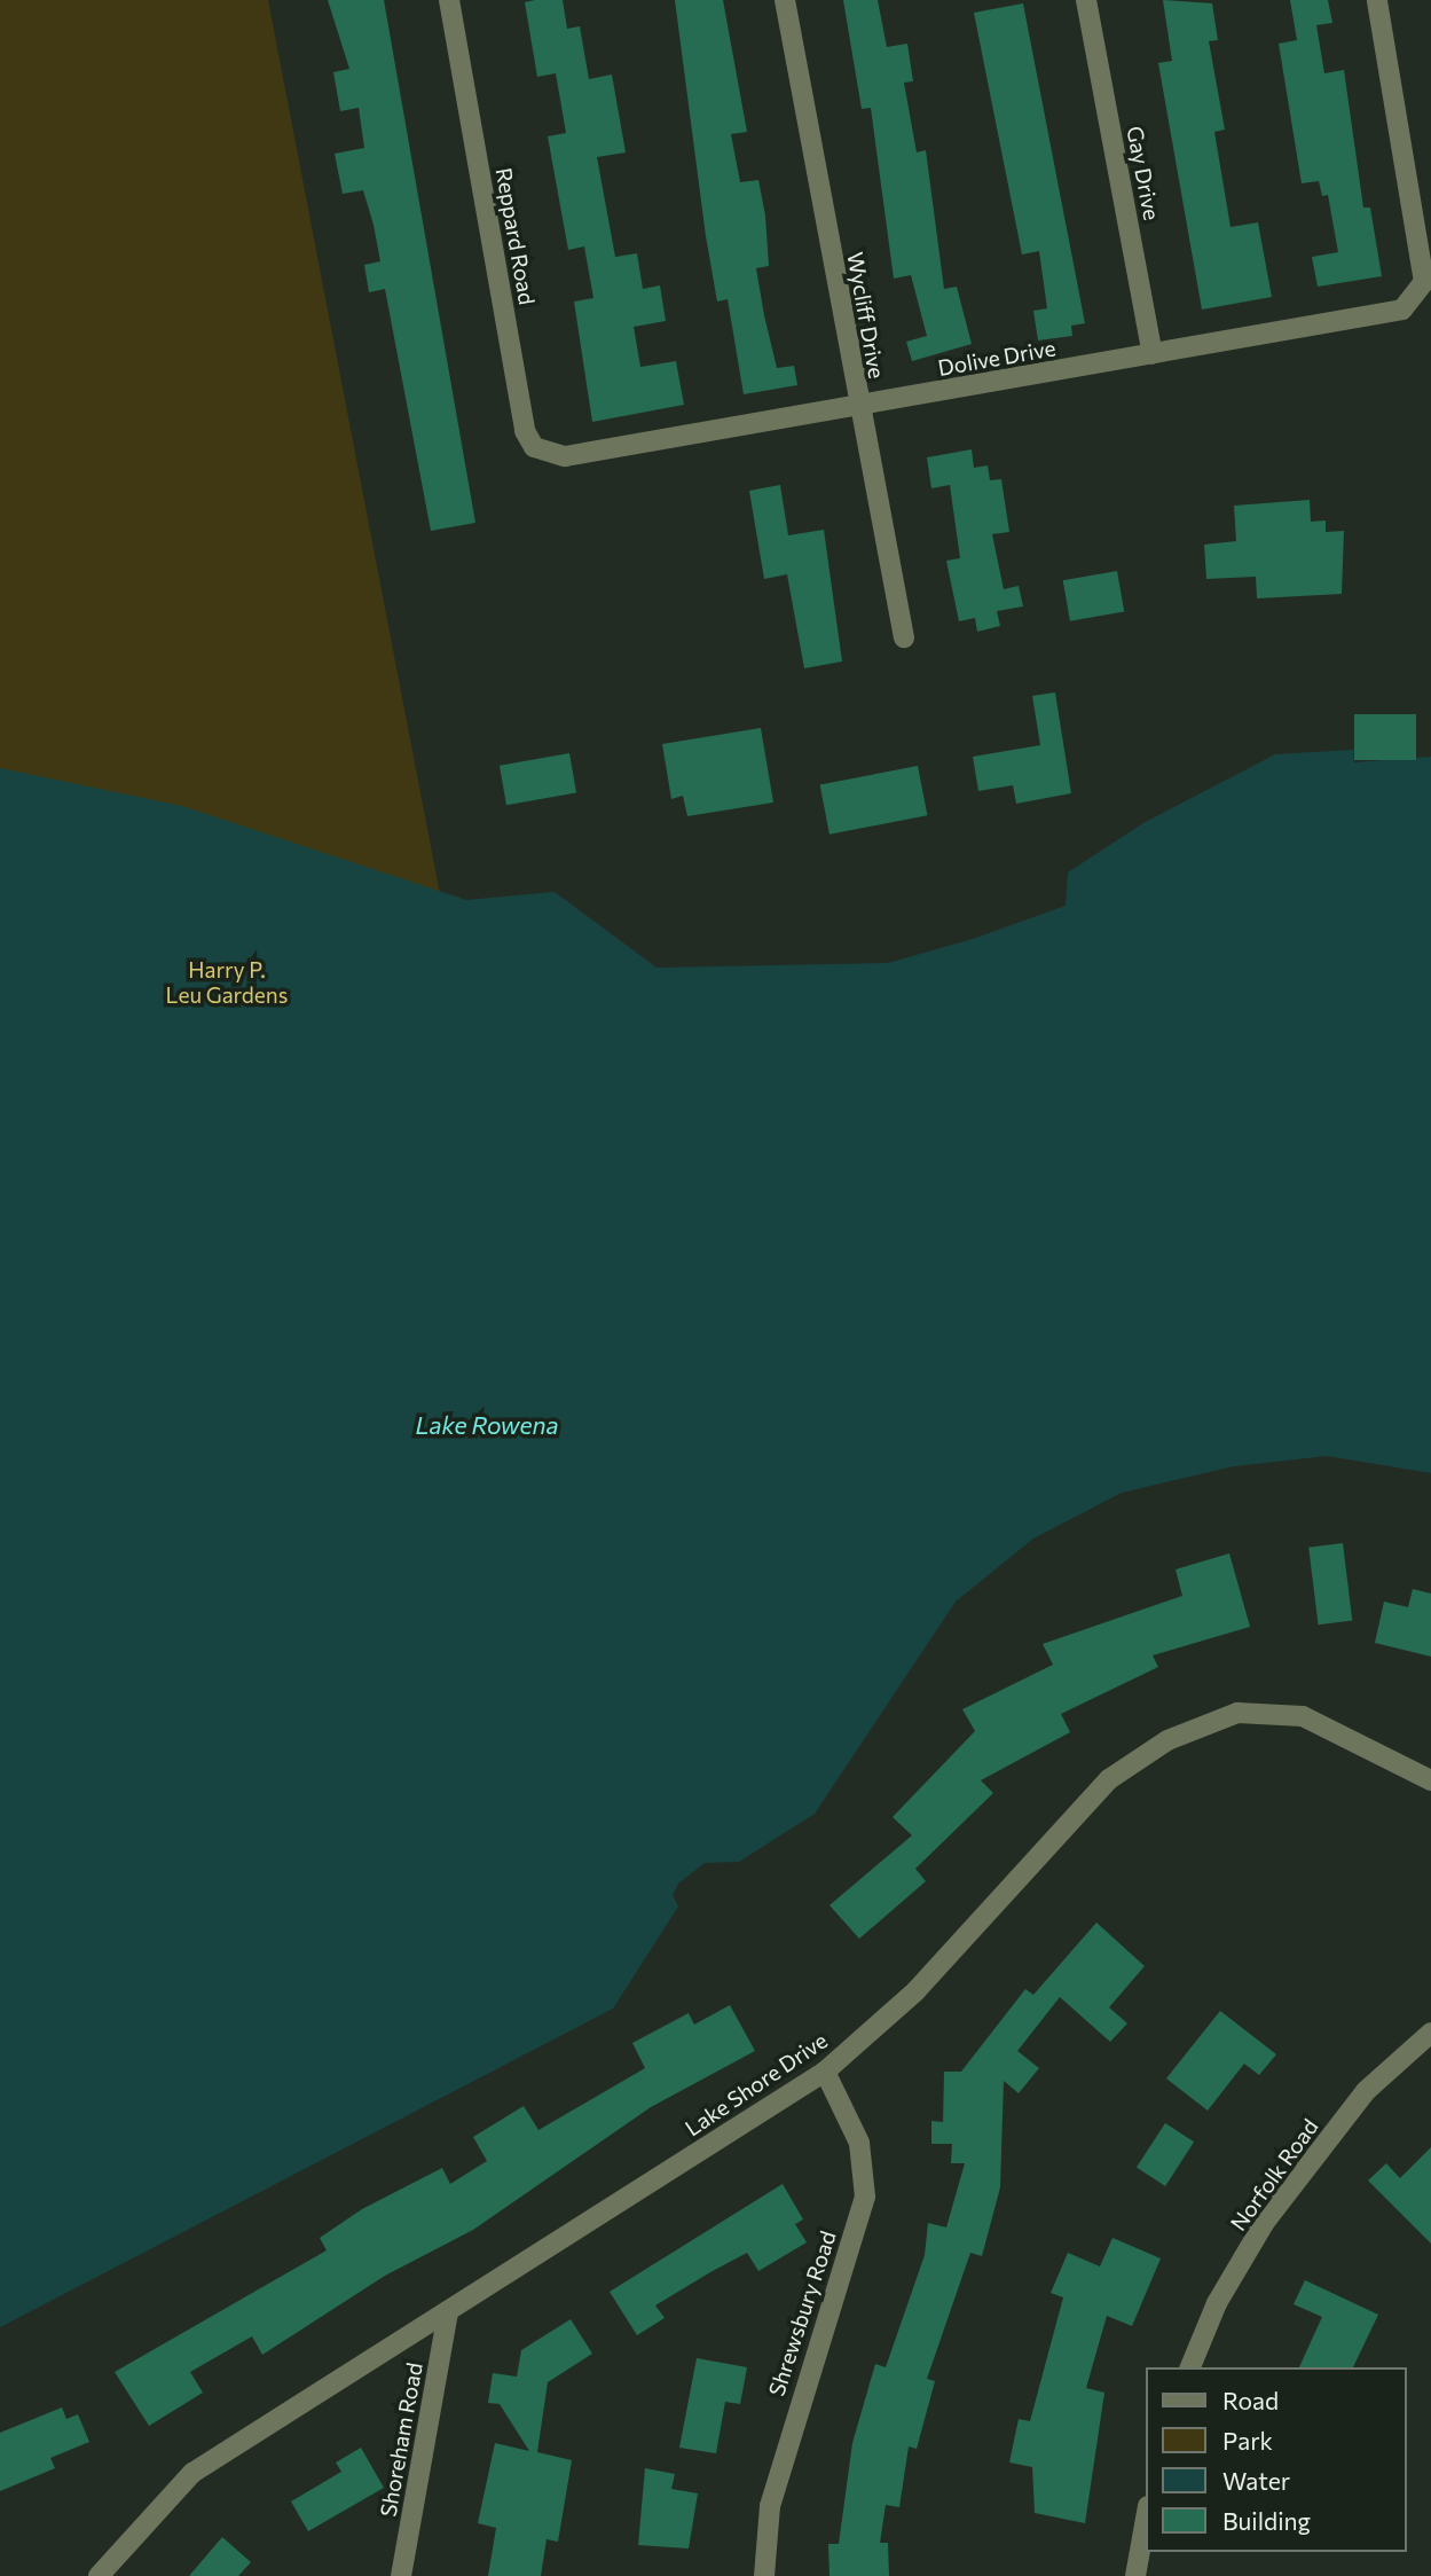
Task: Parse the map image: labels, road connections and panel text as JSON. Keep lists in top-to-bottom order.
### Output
{
  "streets": {
    "street": [
      "Gay Drive",
      "Reppard Road",
      "Wycliff Drive",
      "Dolive Drive",
      "Lake Shore Drive",
      "Norfolk Road",
      "Shrewsbury Road",
      "Shoreham Road"
    ]
  },
  "crossings": [
    ["Gay Drive", "Dolive Drive"],
    ["Reppard Road", "Dolive Drive"],
    ["Wycliff Drive", "Dolive Drive"],
    ["Lake Shore Drive", "Shrewsbury Road"],
    ["Lake Shore Drive", "Shoreham Road"]
  ],
  "water": ["Lake Rowena"],
  "parks": ["Harry P. Leu Gardens"],
  "legend": [
    "Road",
    "Park",
    "Water",
    "Building"
  ]
}
